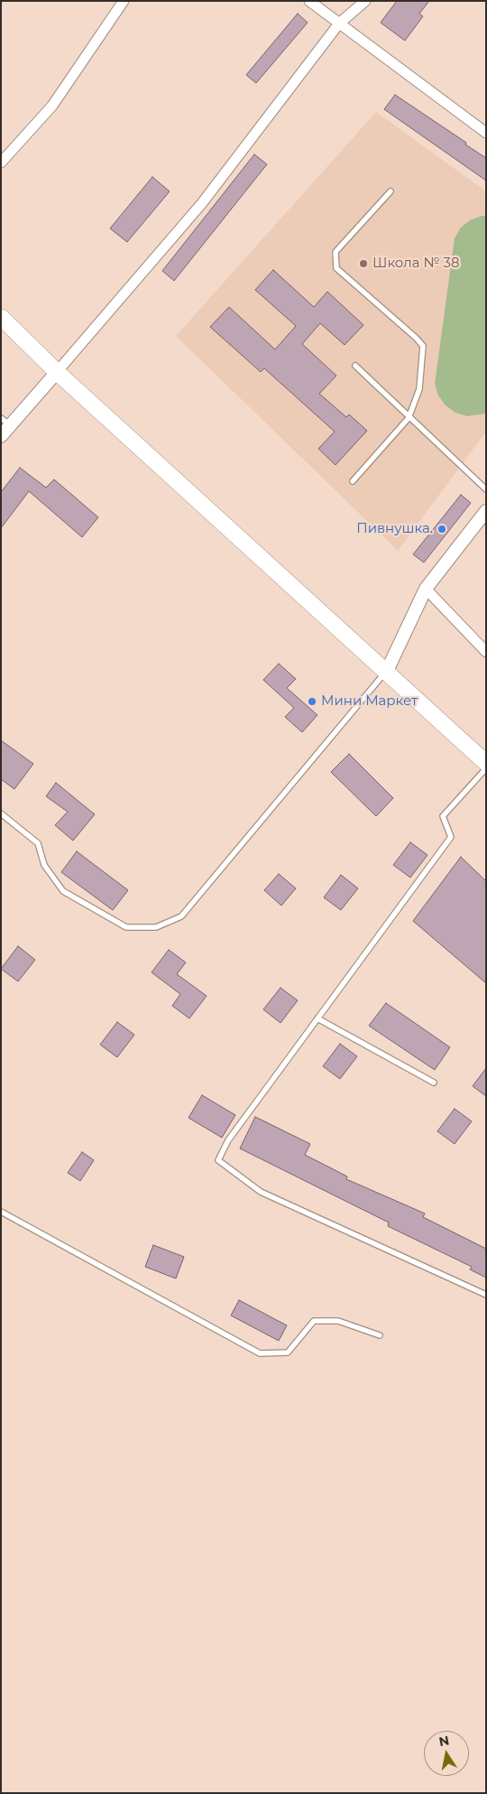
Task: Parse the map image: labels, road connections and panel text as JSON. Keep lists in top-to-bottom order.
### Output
{
  "places": ["Школа № 38", "Пивнушка.", "Мини Маркет"],
  "north": "top"
}
